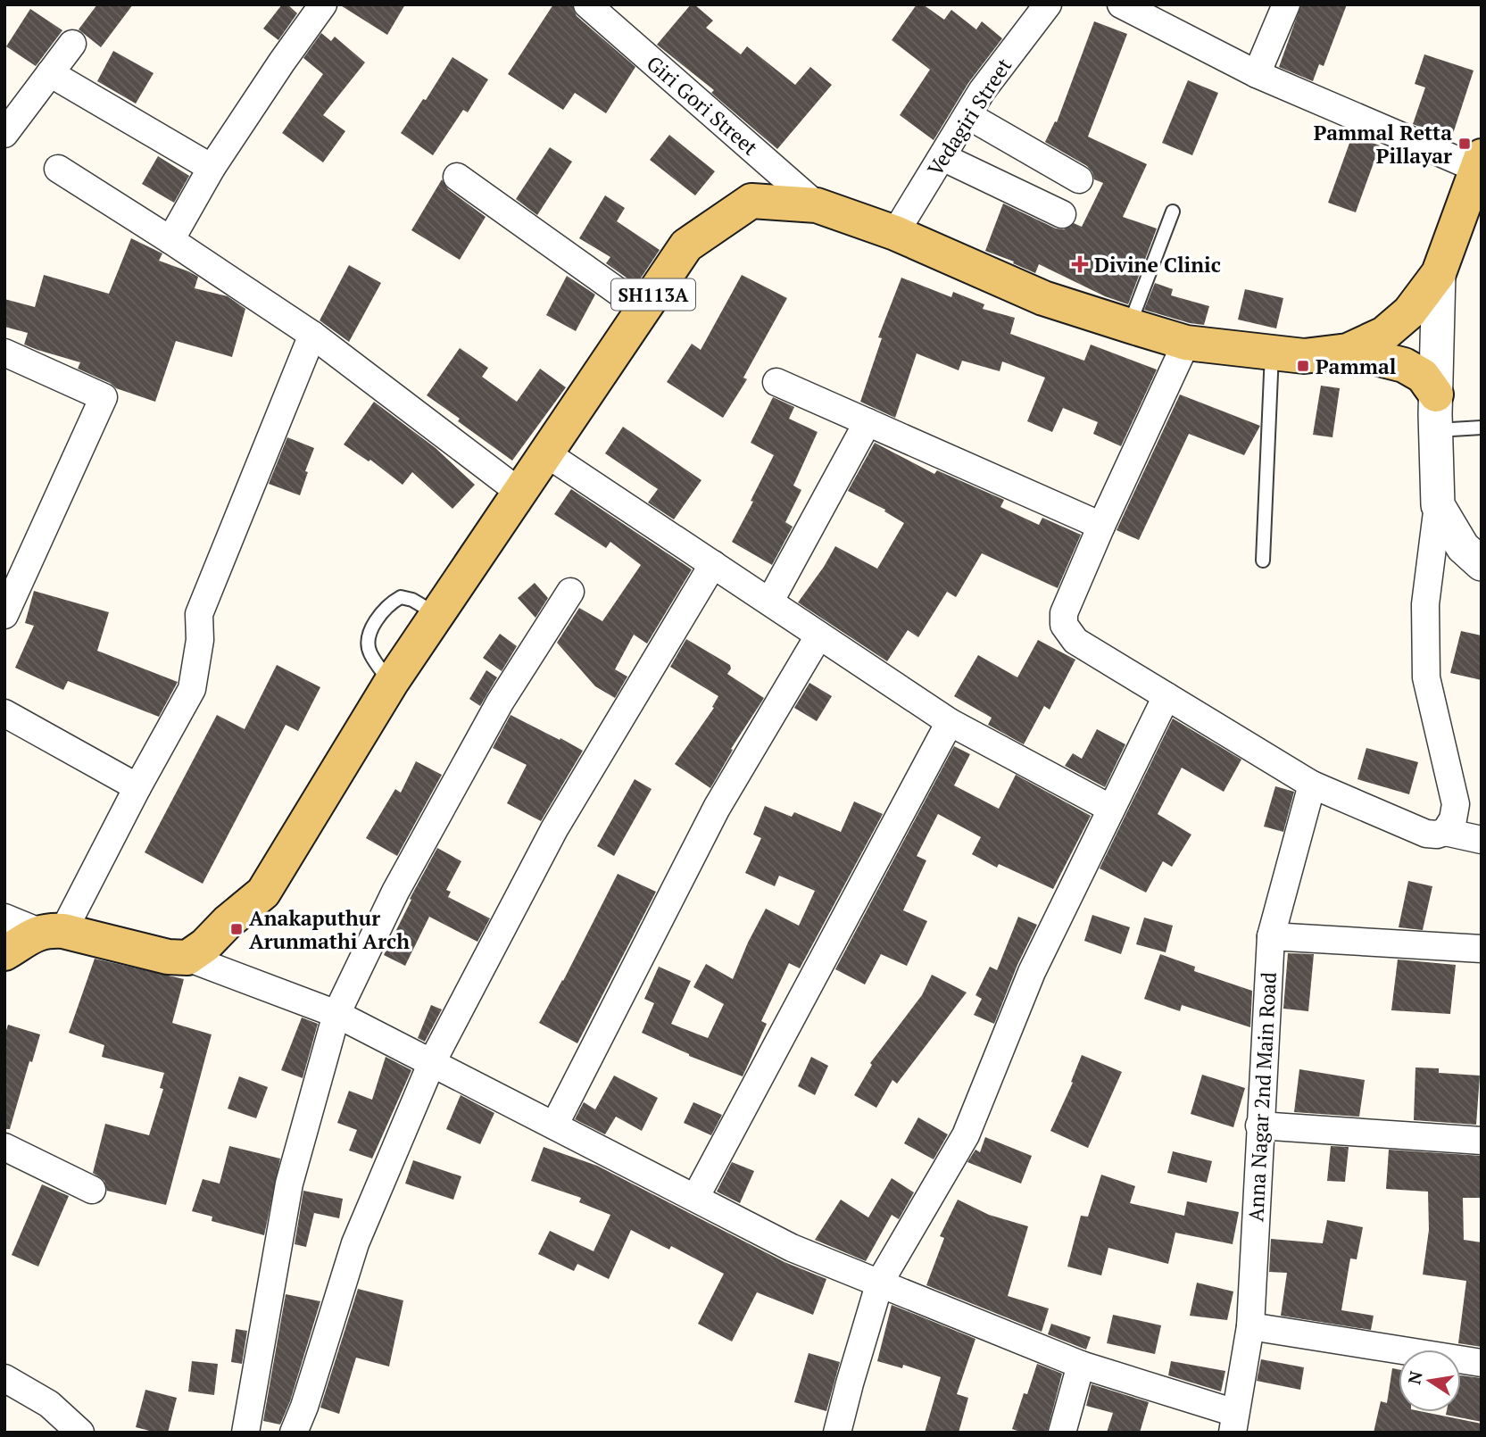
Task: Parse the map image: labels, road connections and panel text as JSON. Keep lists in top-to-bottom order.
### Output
{
  "streets": {
    "main road": ["SH113A"],
    "street": ["Giri Gori Street", "Vedagiri Street", "Anna Nagar 2nd Main Road"]
  },
  "crossings": [
    ["Giri Gori Street", "SH113A"],
    ["Vedagiri Street", "SH113A"]
  ],
  "places": {
    "transit": ["Pammal Retta Pillayar", "Pammal", "Anakaputhur Arunmathi Arch"],
    "health": ["Divine Clinic"]
  },
  "north": "left"
}
